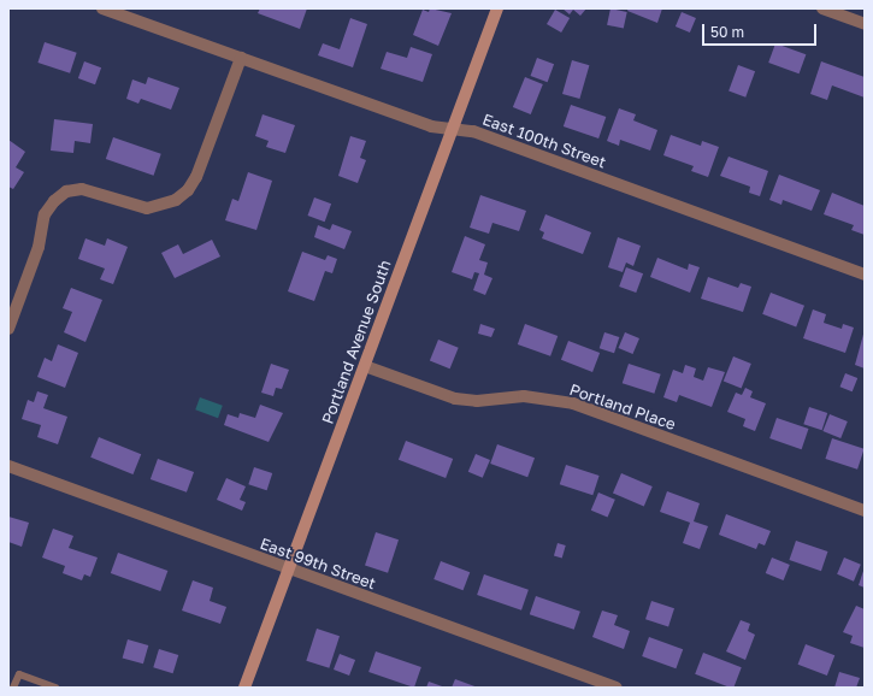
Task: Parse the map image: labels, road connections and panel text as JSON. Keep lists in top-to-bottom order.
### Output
{
  "streets": {
    "street": [
      "East 100th Street",
      "Portland Avenue South",
      "Portland Place",
      "East 99th Street"
    ]
  },
  "crossings": [
    ["East 100th Street", "Portland Avenue South"],
    ["Portland Avenue South", "Portland Place"],
    ["Portland Avenue South", "East 99th Street"]
  ],
  "scale_bar": "50 m"
}
